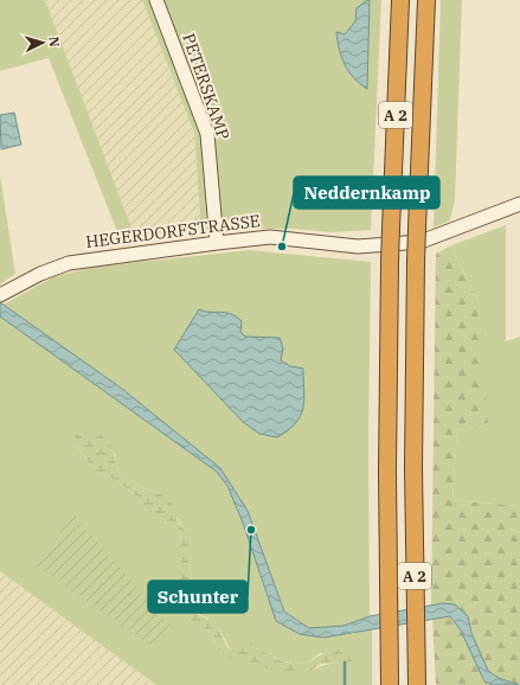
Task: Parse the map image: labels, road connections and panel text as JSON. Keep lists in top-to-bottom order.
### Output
{
  "streets": {
    "highway": ["A 2"],
    "street": ["PETERSKAMP", "HEGERDORFSTRASSE"]
  },
  "crossings": [
    ["PETERSKAMP", "HEGERDORFSTRASSE"]
  ],
  "places": ["Neddernkamp", "Schunter"],
  "north": "right"
}
